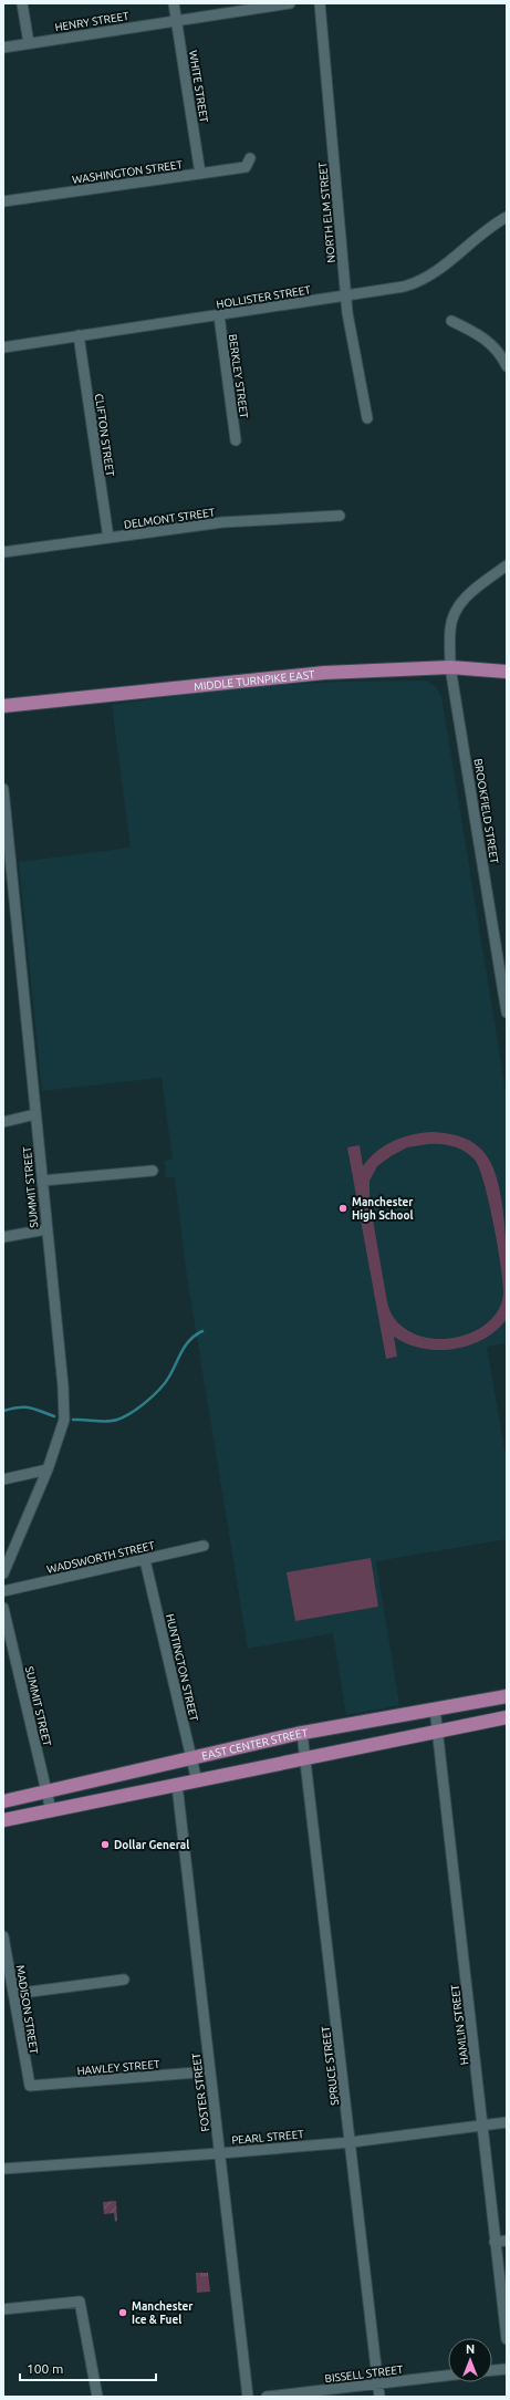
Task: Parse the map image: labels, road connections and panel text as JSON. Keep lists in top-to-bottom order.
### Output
{
  "streets": {
    "main road": ["MIDDLE TURNPIKE EAST", "EAST CENTER STREET"],
    "street": [
      "HENRY STREET",
      "WHITE STREET",
      "WASHINGTON STREET",
      "NORTH ELM STREET",
      "HOLLISTER STREET",
      "BERKLEY STREET",
      "CLIFTON STREET",
      "DELMONT STREET",
      "BROOKFIELD STREET",
      "SUMMIT STREET",
      "WADSWORTH STREET",
      "HUNTINGTON STREET",
      "MADISON STREET",
      "HAMLIN STREET",
      "SPRUCE STREET",
      "HAWLEY STREET",
      "FOSTER STREET",
      "PEARL STREET",
      "BISSELL STREET"
    ]
  },
  "crossings": [
    ["HENRY STREET", "WHITE STREET"],
    ["WHITE STREET", "WASHINGTON STREET"],
    ["NORTH ELM STREET", "HOLLISTER STREET"],
    ["HOLLISTER STREET", "BERKLEY STREET"],
    ["HOLLISTER STREET", "CLIFTON STREET"],
    ["CLIFTON STREET", "DELMONT STREET"],
    ["MIDDLE TURNPIKE EAST", "BROOKFIELD STREET"],
    ["SUMMIT STREET", "EAST CENTER STREET"],
    ["WADSWORTH STREET", "HUNTINGTON STREET"],
    ["HUNTINGTON STREET", "EAST CENTER STREET"],
    ["EAST CENTER STREET", "HAMLIN STREET"],
    ["EAST CENTER STREET", "SPRUCE STREET"],
    ["MADISON STREET", "HAWLEY STREET"],
    ["HAMLIN STREET", "PEARL STREET"],
    ["SPRUCE STREET", "PEARL STREET"],
    ["SPRUCE STREET", "BISSELL STREET"],
    ["HAWLEY STREET", "FOSTER STREET"],
    ["FOSTER STREET", "PEARL STREET"]
  ],
  "places": ["Manchester High School", "Dollar General", "Manchester Ice & Fuel"],
  "scale_bar": "100 m",
  "north": "top"
}
